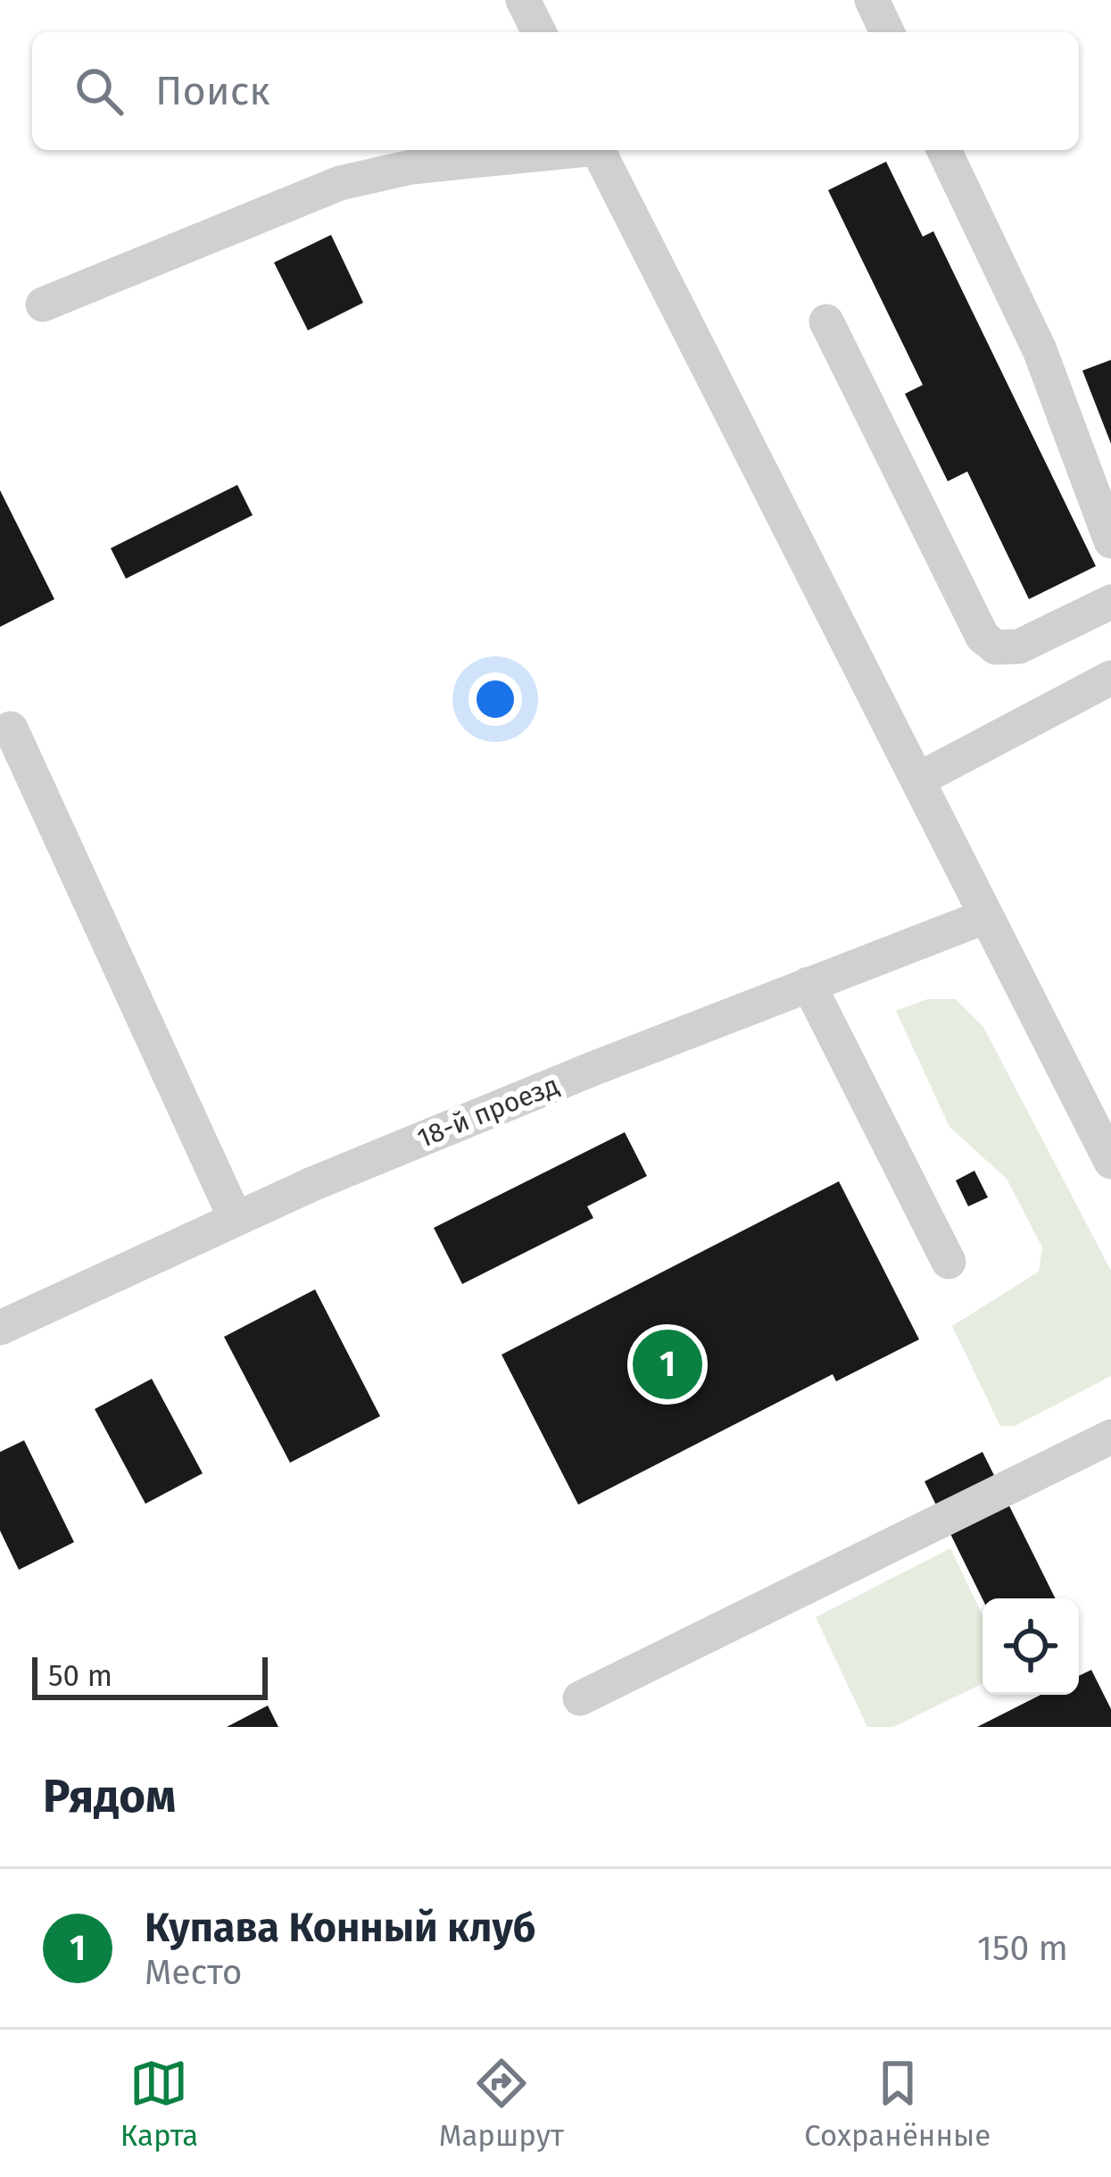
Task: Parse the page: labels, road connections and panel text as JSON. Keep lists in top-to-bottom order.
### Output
{
  "streets": {
    "street": ["18-й проезд"]
  },
  "scale_bar": "50 m",
  "page": {
    "search": "Поиск",
    "pins": "1",
    "scale": "50 m",
    "heading": "Рядом",
    "list": [
      {
        "mark": "1",
        "name": "Купава Конный клуб",
        "note": "Место",
        "value": "150 m"
      }
    ],
    "nav": ["Карта", "Маршрут", "Сохранённые"]
  }
}
